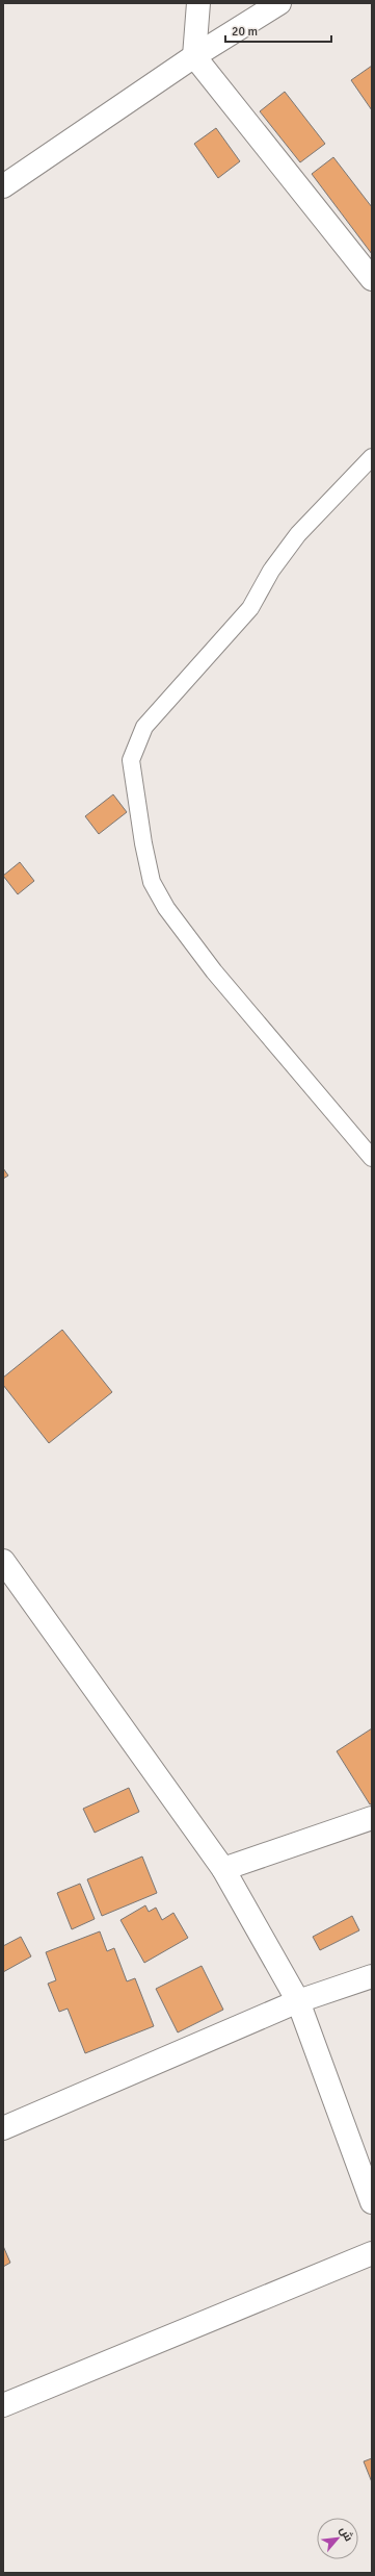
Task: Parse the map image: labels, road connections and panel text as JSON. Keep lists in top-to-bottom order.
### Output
{
  "scale_bar": "20 m",
  "north": "top right"
}
